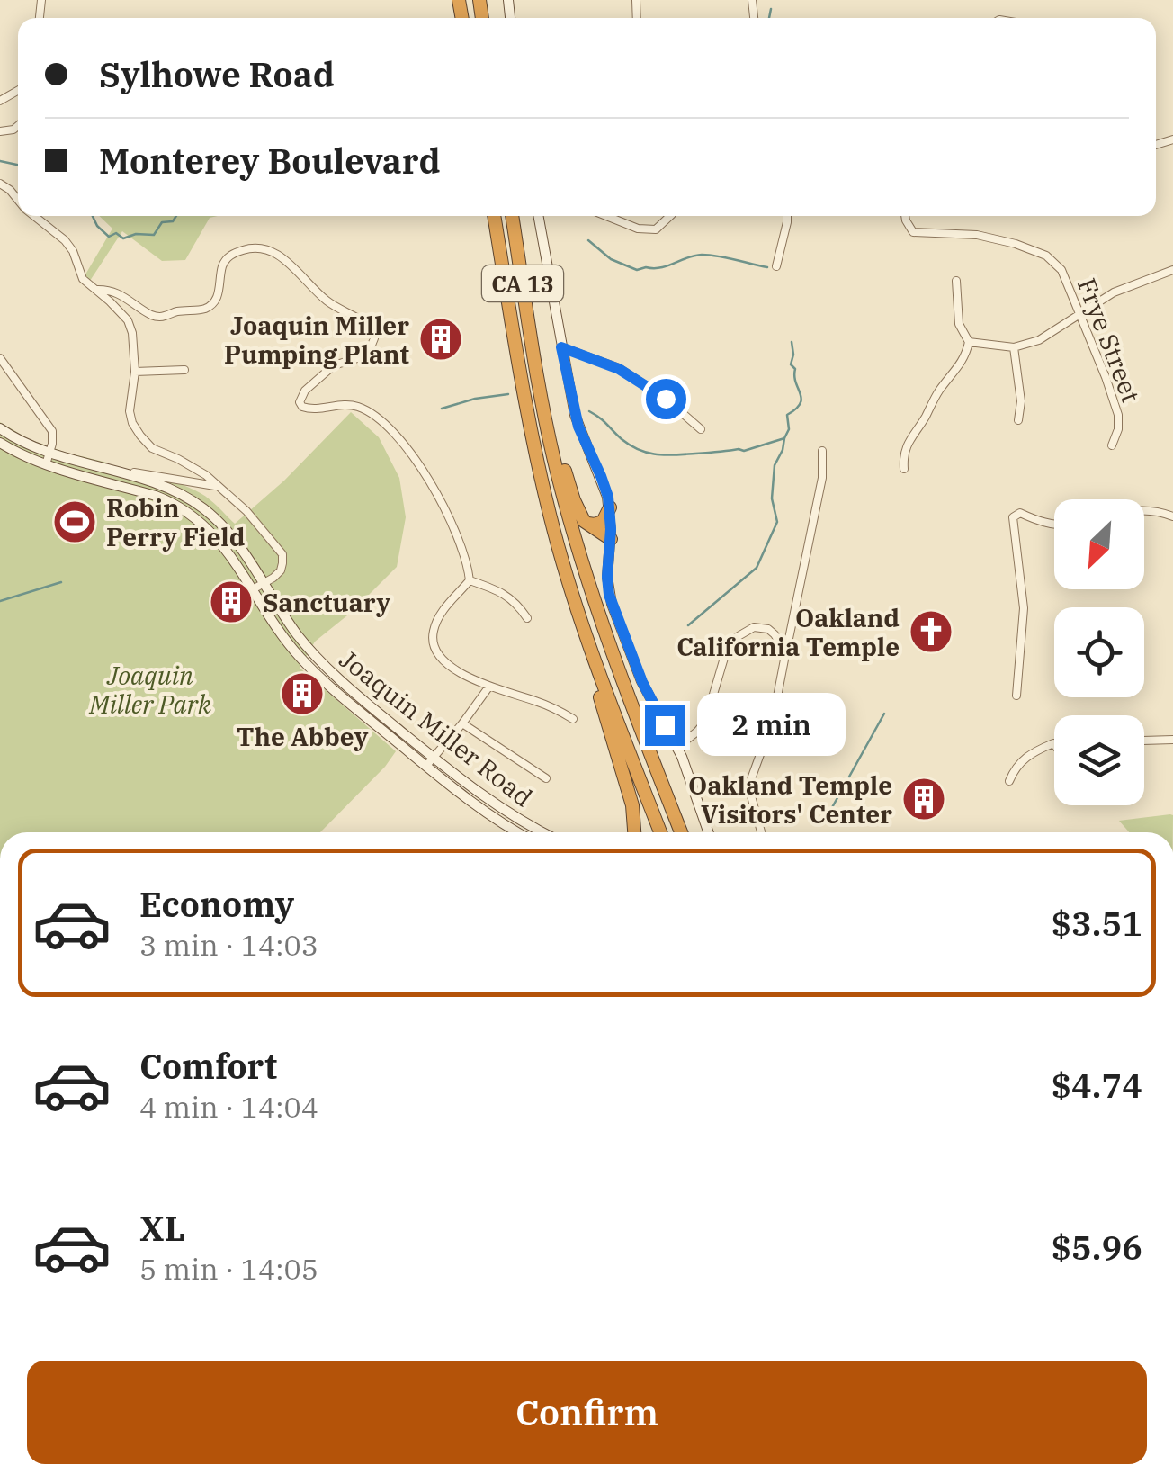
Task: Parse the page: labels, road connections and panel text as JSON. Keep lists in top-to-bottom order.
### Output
{
  "streets": {
    "highway": ["CA 13"],
    "main road": ["Joaquin Miller Road"],
    "street": ["Frye Street"]
  },
  "parks": ["Joaquin Miller Park"],
  "places": {
    "building": [
      "Joaquin Miller Pumping Plant",
      "Sanctuary",
      "The Abbey",
      "Oakland Temple Visitors' Center"
    ],
    "sports": ["Robin Perry Field"],
    "church": ["Oakland California Temple"]
  },
  "north": "bottom left",
  "page": {
    "banner": ["Sylhowe Road", "Monterey Boulevard"],
    "bubble": "2 min",
    "list": [
      {
        "name": "Economy",
        "note": "3 min · 14:03",
        "value": "$3.51"
      },
      {
        "name": "Comfort",
        "note": "4 min · 14:04",
        "value": "$4.74"
      },
      {
        "name": "XL",
        "note": "5 min · 14:05",
        "value": "$5.96"
      }
    ],
    "buttons": "Confirm"
  }
}
